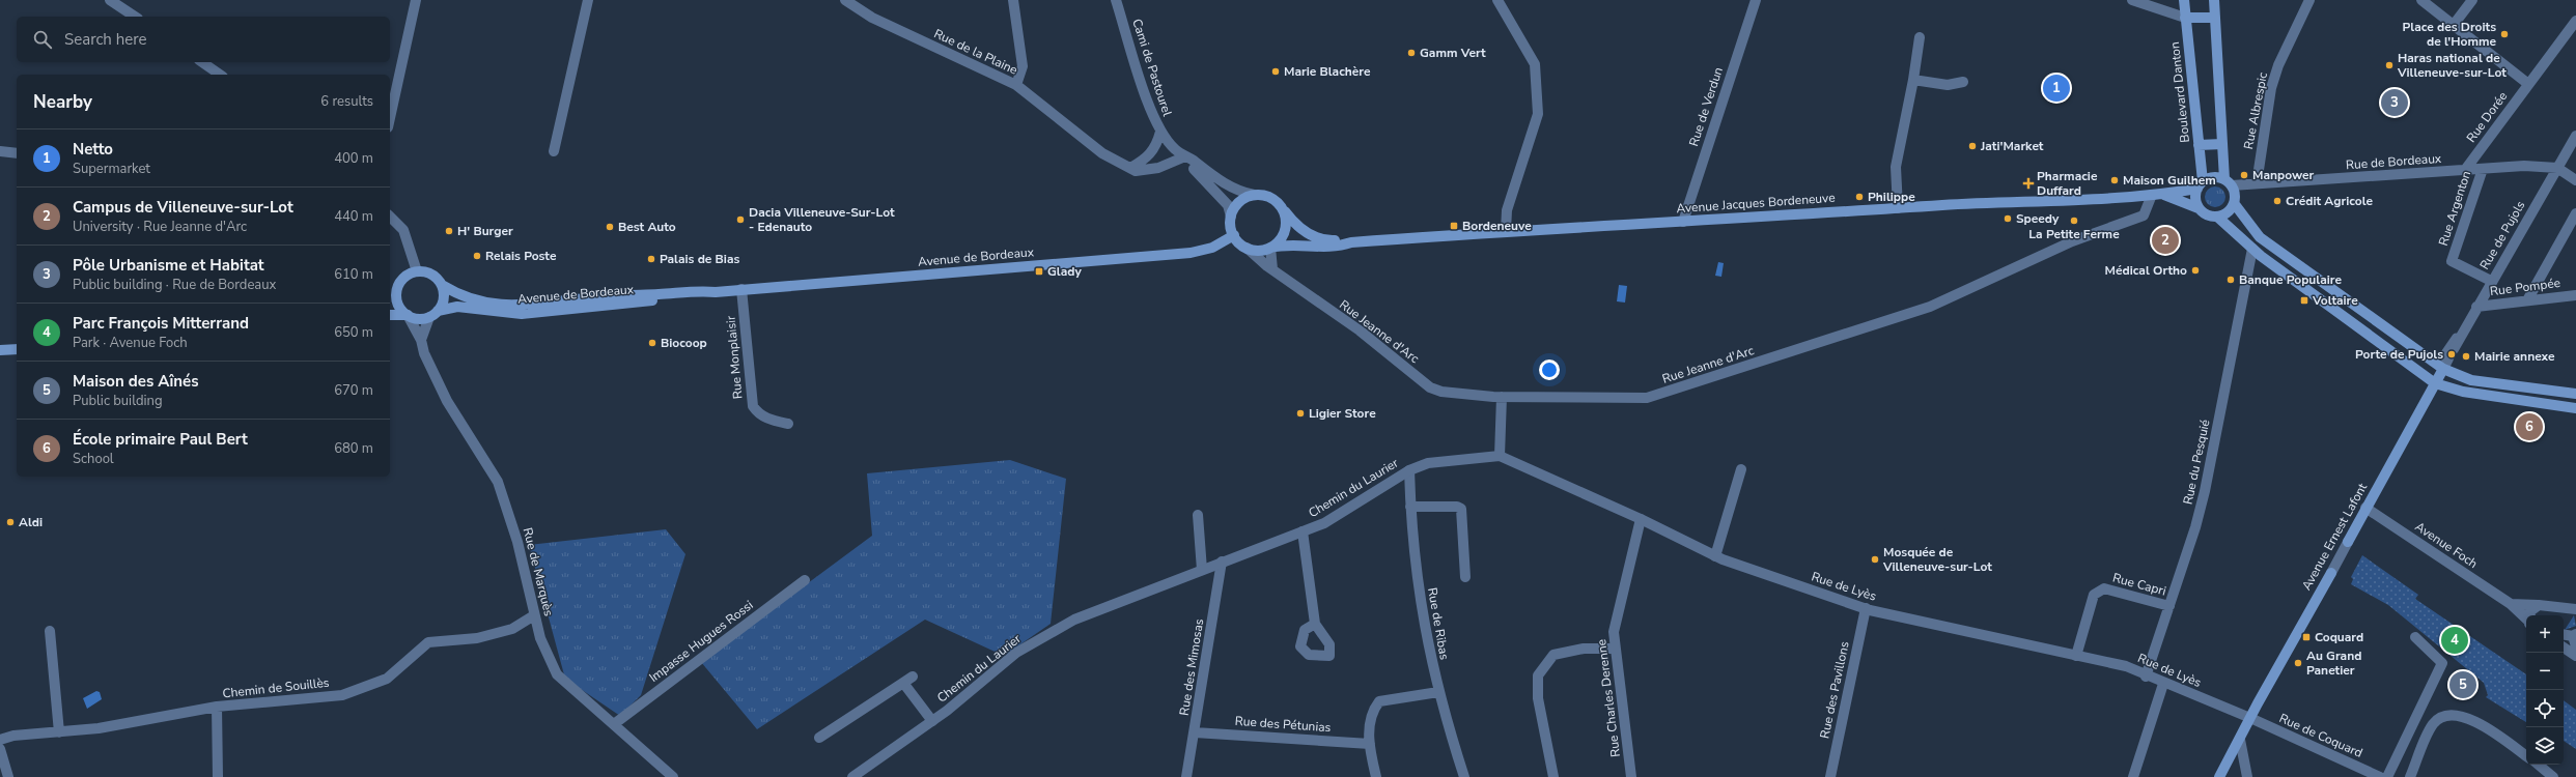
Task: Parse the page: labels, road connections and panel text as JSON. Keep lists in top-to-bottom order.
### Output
{
  "streets": {
    "main road": [
      "Boulevard Danton",
      "Avenue Jacques Bordeneuve",
      "Avenue de Bordeaux",
      "Avenue Ernest Lafont"
    ],
    "street": [
      "Rue de la Plaine",
      "Cami de Pastourel",
      "Rue de Verdun",
      "Rue Albrespic",
      "Rue Dorée",
      "Rue de Bordeaux",
      "Rue Argenton",
      "Rue de Pujols",
      "Rue Pompée",
      "Rue Jeanne d'Arc",
      "Rue Monplaisir",
      "Rue du Pesquié",
      "Chemin du Laurier",
      "Avenue Foch",
      "Rue de Marquès",
      "Rue Capri",
      "Rue de Lyès",
      "Rue de Ribas",
      "Impasse Hugues Rossi",
      "Rue des Mimosas",
      "Chemin de Souillès",
      "Rue des Pavillons",
      "Rue Charles Derenne",
      "Rue des Pétunias",
      "Rue de Coquard"
    ]
  },
  "crossings": [
    ["Rue de la Plaine", "Cami de Pastourel"],
    ["Cami de Pastourel", "Avenue Jacques Bordeneuve"],
    ["Cami de Pastourel", "Avenue de Bordeaux"],
    ["Cami de Pastourel", "Rue Jeanne d'Arc"],
    ["Boulevard Danton", "Rue de Bordeaux"],
    ["Rue de Verdun", "Avenue Jacques Bordeneuve"],
    ["Rue Albrespic", "Rue de Bordeaux"],
    ["Rue Dorée", "Rue de Bordeaux"],
    ["Rue de Bordeaux", "Rue Argenton"],
    ["Rue de Bordeaux", "Rue de Pujols"],
    ["Avenue Jacques Bordeneuve", "Avenue de Bordeaux"],
    ["Avenue Jacques Bordeneuve", "Rue Jeanne d'Arc"],
    ["Rue Argenton", "Rue de Pujols"],
    ["Rue de Pujols", "Rue Pompée"],
    ["Rue de Pujols", "Avenue Ernest Lafont"],
    ["Avenue de Bordeaux", "Rue Jeanne d'Arc"],
    ["Avenue de Bordeaux", "Rue Monplaisir"],
    ["Avenue de Bordeaux", "Rue de Marquès"],
    ["Rue du Pesquié", "Rue Capri"],
    ["Rue du Pesquié", "Rue de Lyès"],
    ["Chemin du Laurier", "Rue de Lyès"],
    ["Chemin du Laurier", "Rue de Ribas"],
    ["Chemin du Laurier", "Rue des Mimosas"],
    ["Avenue Ernest Lafont", "Avenue Foch"],
    ["Avenue Ernest Lafont", "Rue de Lyès"],
    ["Avenue Ernest Lafont", "Rue de Coquard"],
    ["Rue de Marquès", "Impasse Hugues Rossi"],
    ["Rue de Marquès", "Chemin de Souillès"],
    ["Rue Capri", "Rue de Lyès"],
    ["Rue de Lyès", "Rue des Pavillons"],
    ["Rue de Lyès", "Rue Charles Derenne"],
    ["Rue de Lyès", "Rue de Coquard"],
    ["Rue des Mimosas", "Rue des Pétunias"]
  ],
  "places": {
    "other": [
      "Place des Droits de l'Homme",
      "Gamm Vert",
      "Haras national de Villeneuve-sur-Lot",
      "Marie Blachère",
      "Jati'Market",
      "Manpower",
      "Maison Guilhem",
      "Philippe",
      "Crédit Agricole",
      "Speedy",
      "Dacia Villeneuve-Sur-Lot - Edenauto",
      "La Petite Ferme",
      "Best Auto",
      "H' Burger",
      "Relais Poste",
      "Palais de Bias",
      "Médical Ortho",
      "Banque Populaire",
      "Biocoop",
      "Porte de Pujols",
      "Mairie annexe",
      "Ligier Store",
      "Aldi",
      "Mosquée de Villeneuve-sur-Lot",
      "Au Grand Panetier"
    ],
    "health": ["Pharmacie Duffard"],
    "transit": [
      "Bordeneuve",
      "Glady",
      "Voltaire",
      "Coquard"
    ]
  },
  "page": {
    "search": "Search here",
    "pins": [
      "1",
      "3",
      "2",
      "6",
      "4",
      "5"
    ],
    "heading": ["Nearby", "6 results"],
    "list": [
      {
        "mark": "1",
        "name": "Netto",
        "note": "Supermarket",
        "value": "400 m"
      },
      {
        "mark": "2",
        "name": "Campus de Villeneuve-sur-Lot",
        "note": "University · Rue Jeanne d'Arc",
        "value": "440 m"
      },
      {
        "mark": "3",
        "name": "Pôle Urbanisme et Habitat",
        "note": "Public building · Rue de Bordeaux",
        "value": "610 m"
      },
      {
        "mark": "4",
        "name": "Parc François Mitterrand",
        "note": "Park · Avenue Foch",
        "value": "650 m"
      },
      {
        "mark": "5",
        "name": "Maison des Aînés",
        "note": "Public building",
        "value": "670 m"
      },
      {
        "mark": "6",
        "name": "École primaire Paul Bert",
        "note": "School",
        "value": "680 m"
      }
    ],
    "map_buttons": ["+", "−"]
  }
}
